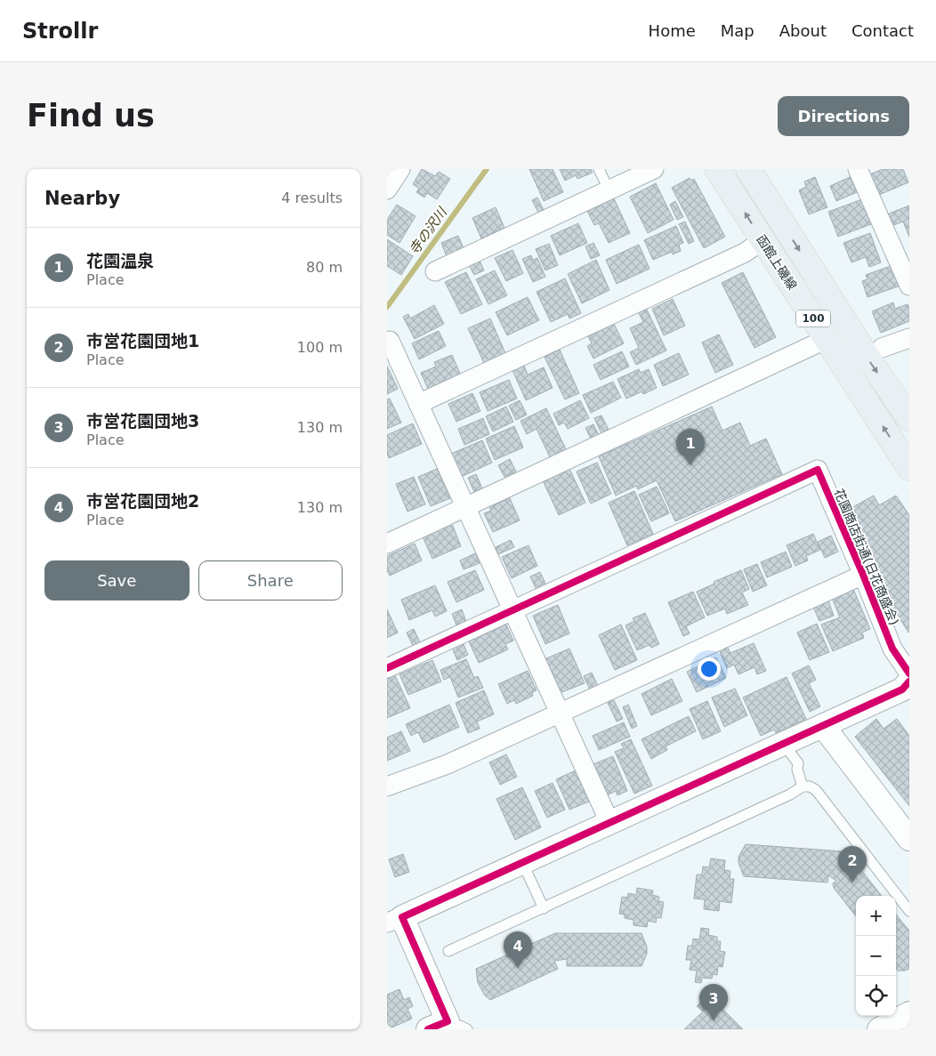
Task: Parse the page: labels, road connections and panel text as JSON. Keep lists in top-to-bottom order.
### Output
{
  "streets": {
    "main road": ["函館上磯線", "100"],
    "street": ["花園商店街通(日花商盛会)"]
  },
  "water": ["寺の沢川"],
  "page": {
    "header": "Strollr",
    "nav": [
      "Home",
      "Map",
      "About",
      "Contact"
    ],
    "buttons": [
      "Directions",
      ["Save", "Share"]
    ],
    "title": "Find us",
    "heading": ["Nearby", "4 results"],
    "list": [
      {
        "mark": "1",
        "name": "花園温泉",
        "note": "Place",
        "value": "80 m"
      },
      {
        "mark": "2",
        "name": "市営花園団地1",
        "note": "Place",
        "value": "100 m"
      },
      {
        "mark": "3",
        "name": "市営花園団地3",
        "note": "Place",
        "value": "130 m"
      },
      {
        "mark": "4",
        "name": "市営花園団地2",
        "note": "Place",
        "value": "130 m"
      }
    ],
    "pins": [
      "1",
      "2",
      "4",
      "3"
    ],
    "map_buttons": ["+", "−"]
  }
}
